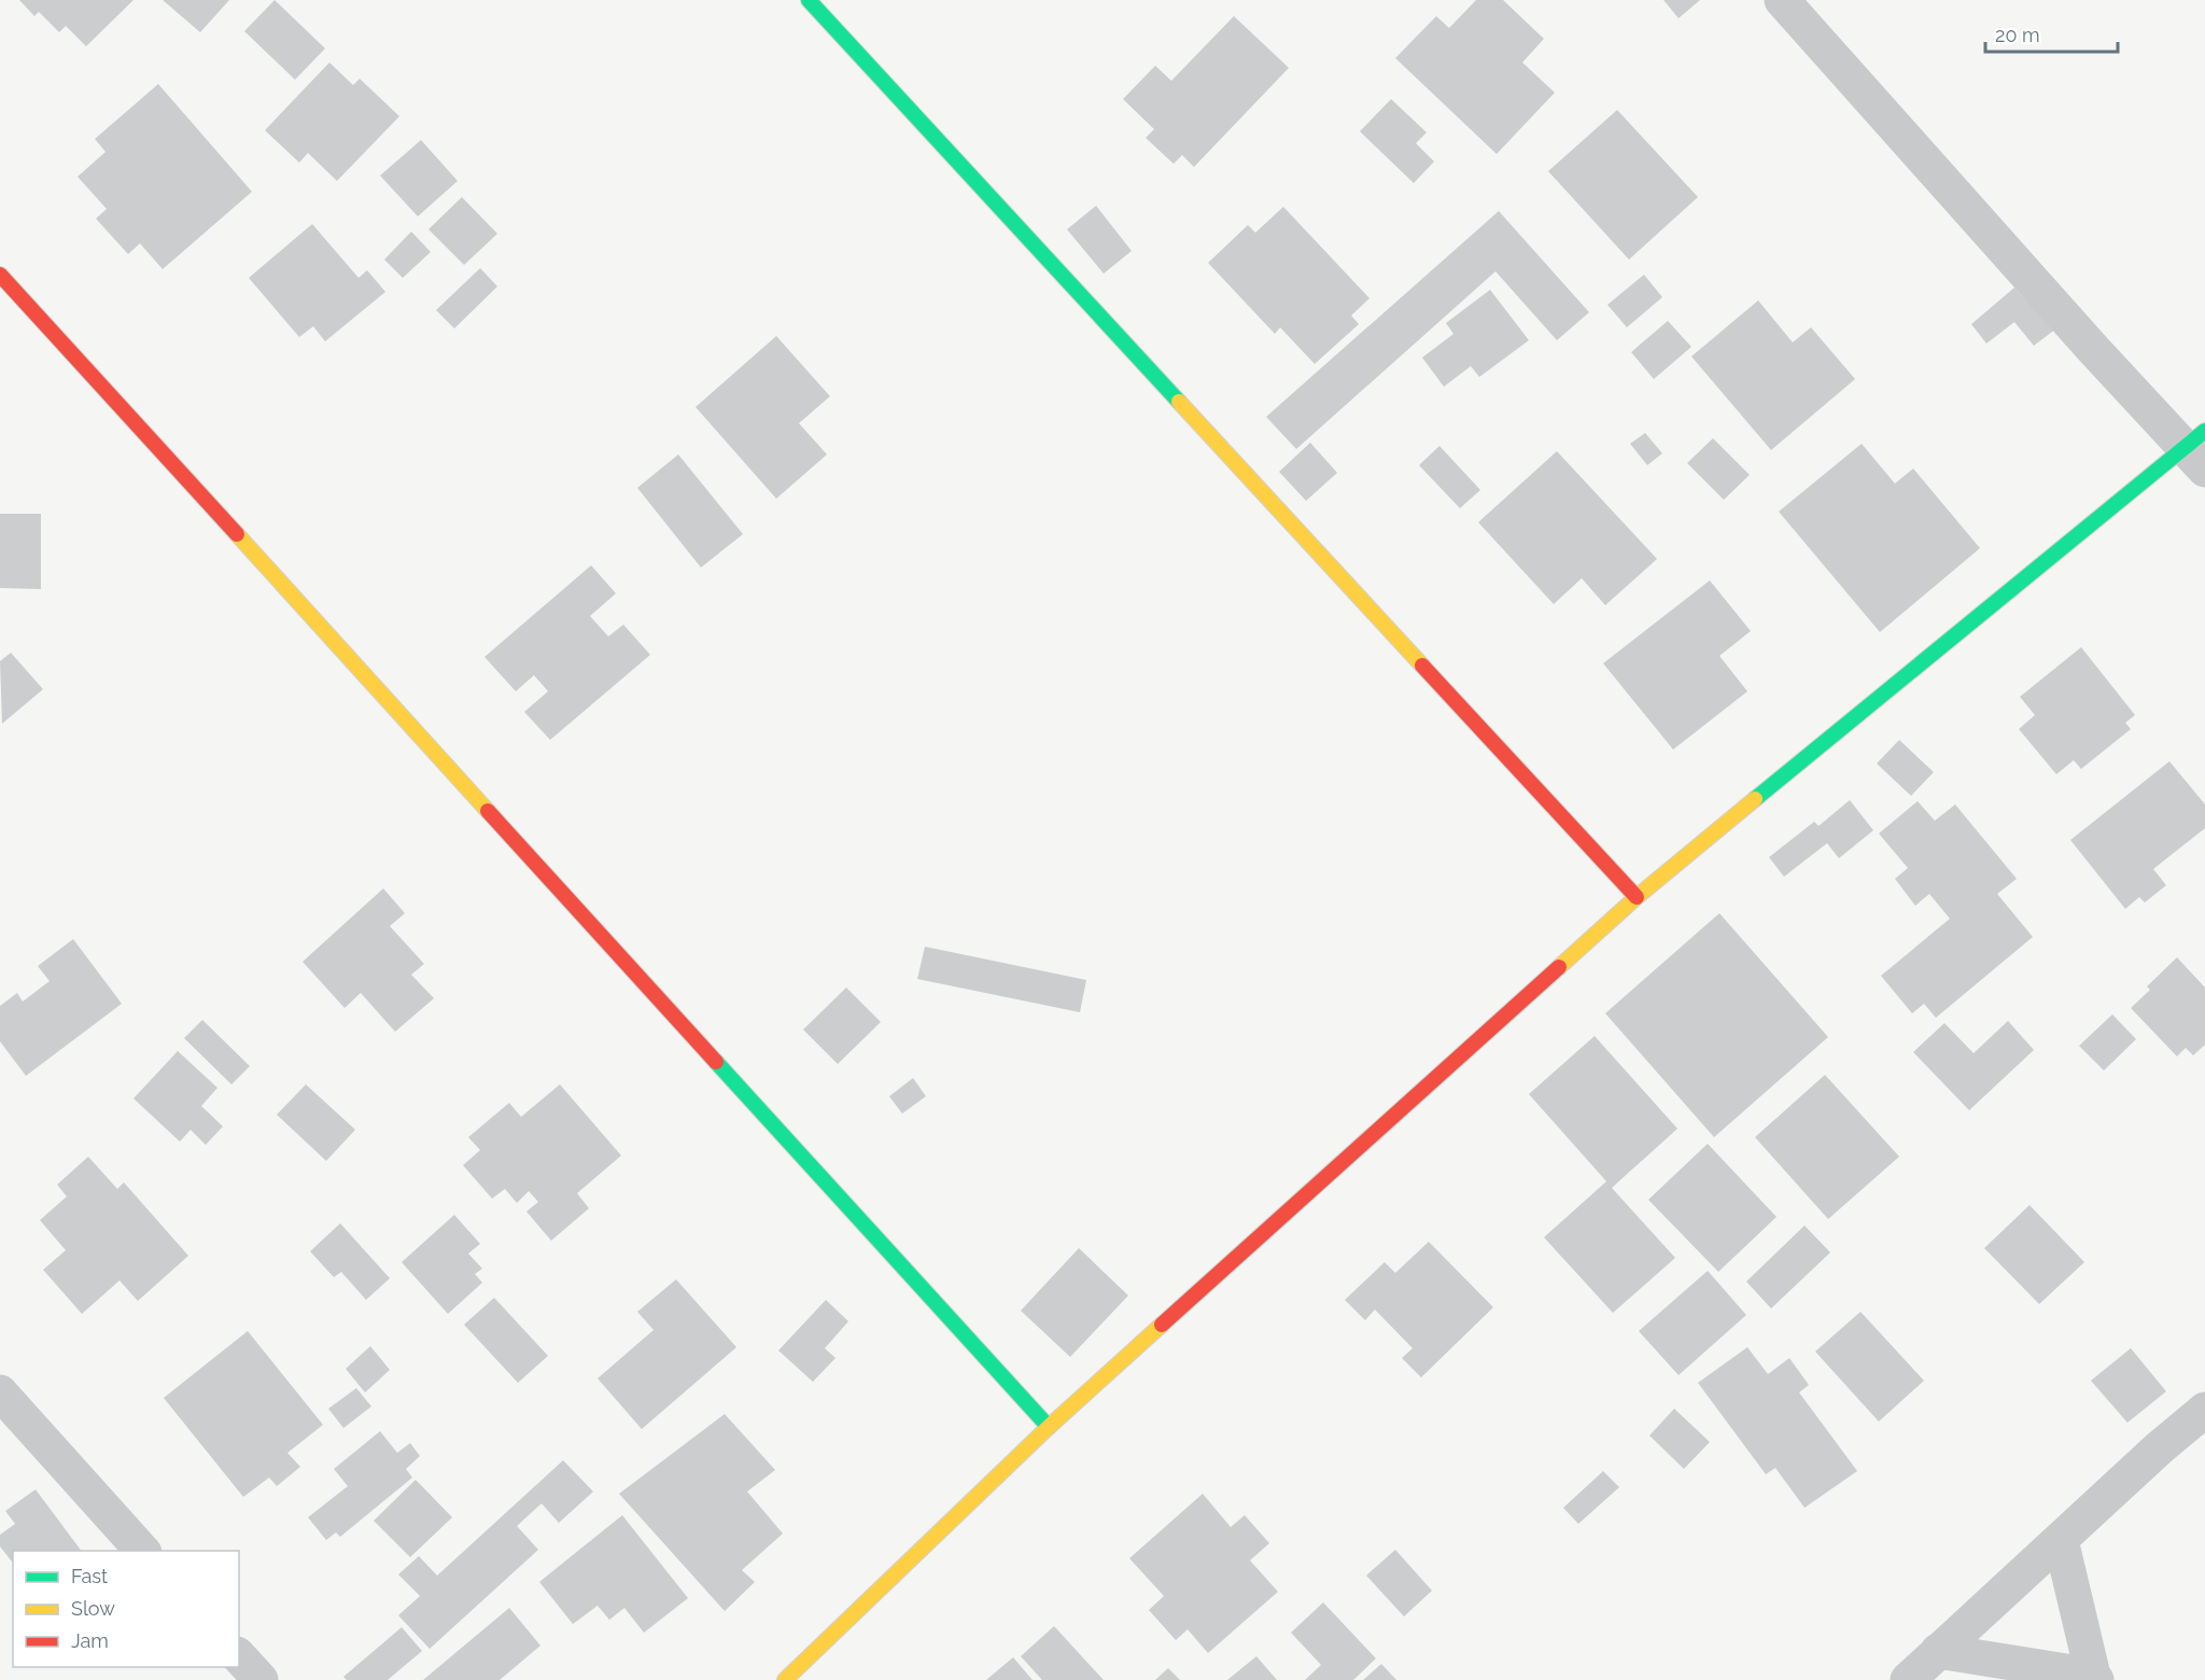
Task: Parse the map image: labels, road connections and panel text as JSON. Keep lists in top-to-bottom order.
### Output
{
  "legend": ["Fast", "Slow", "Jam"],
  "scale_bar": "20 m"
}
